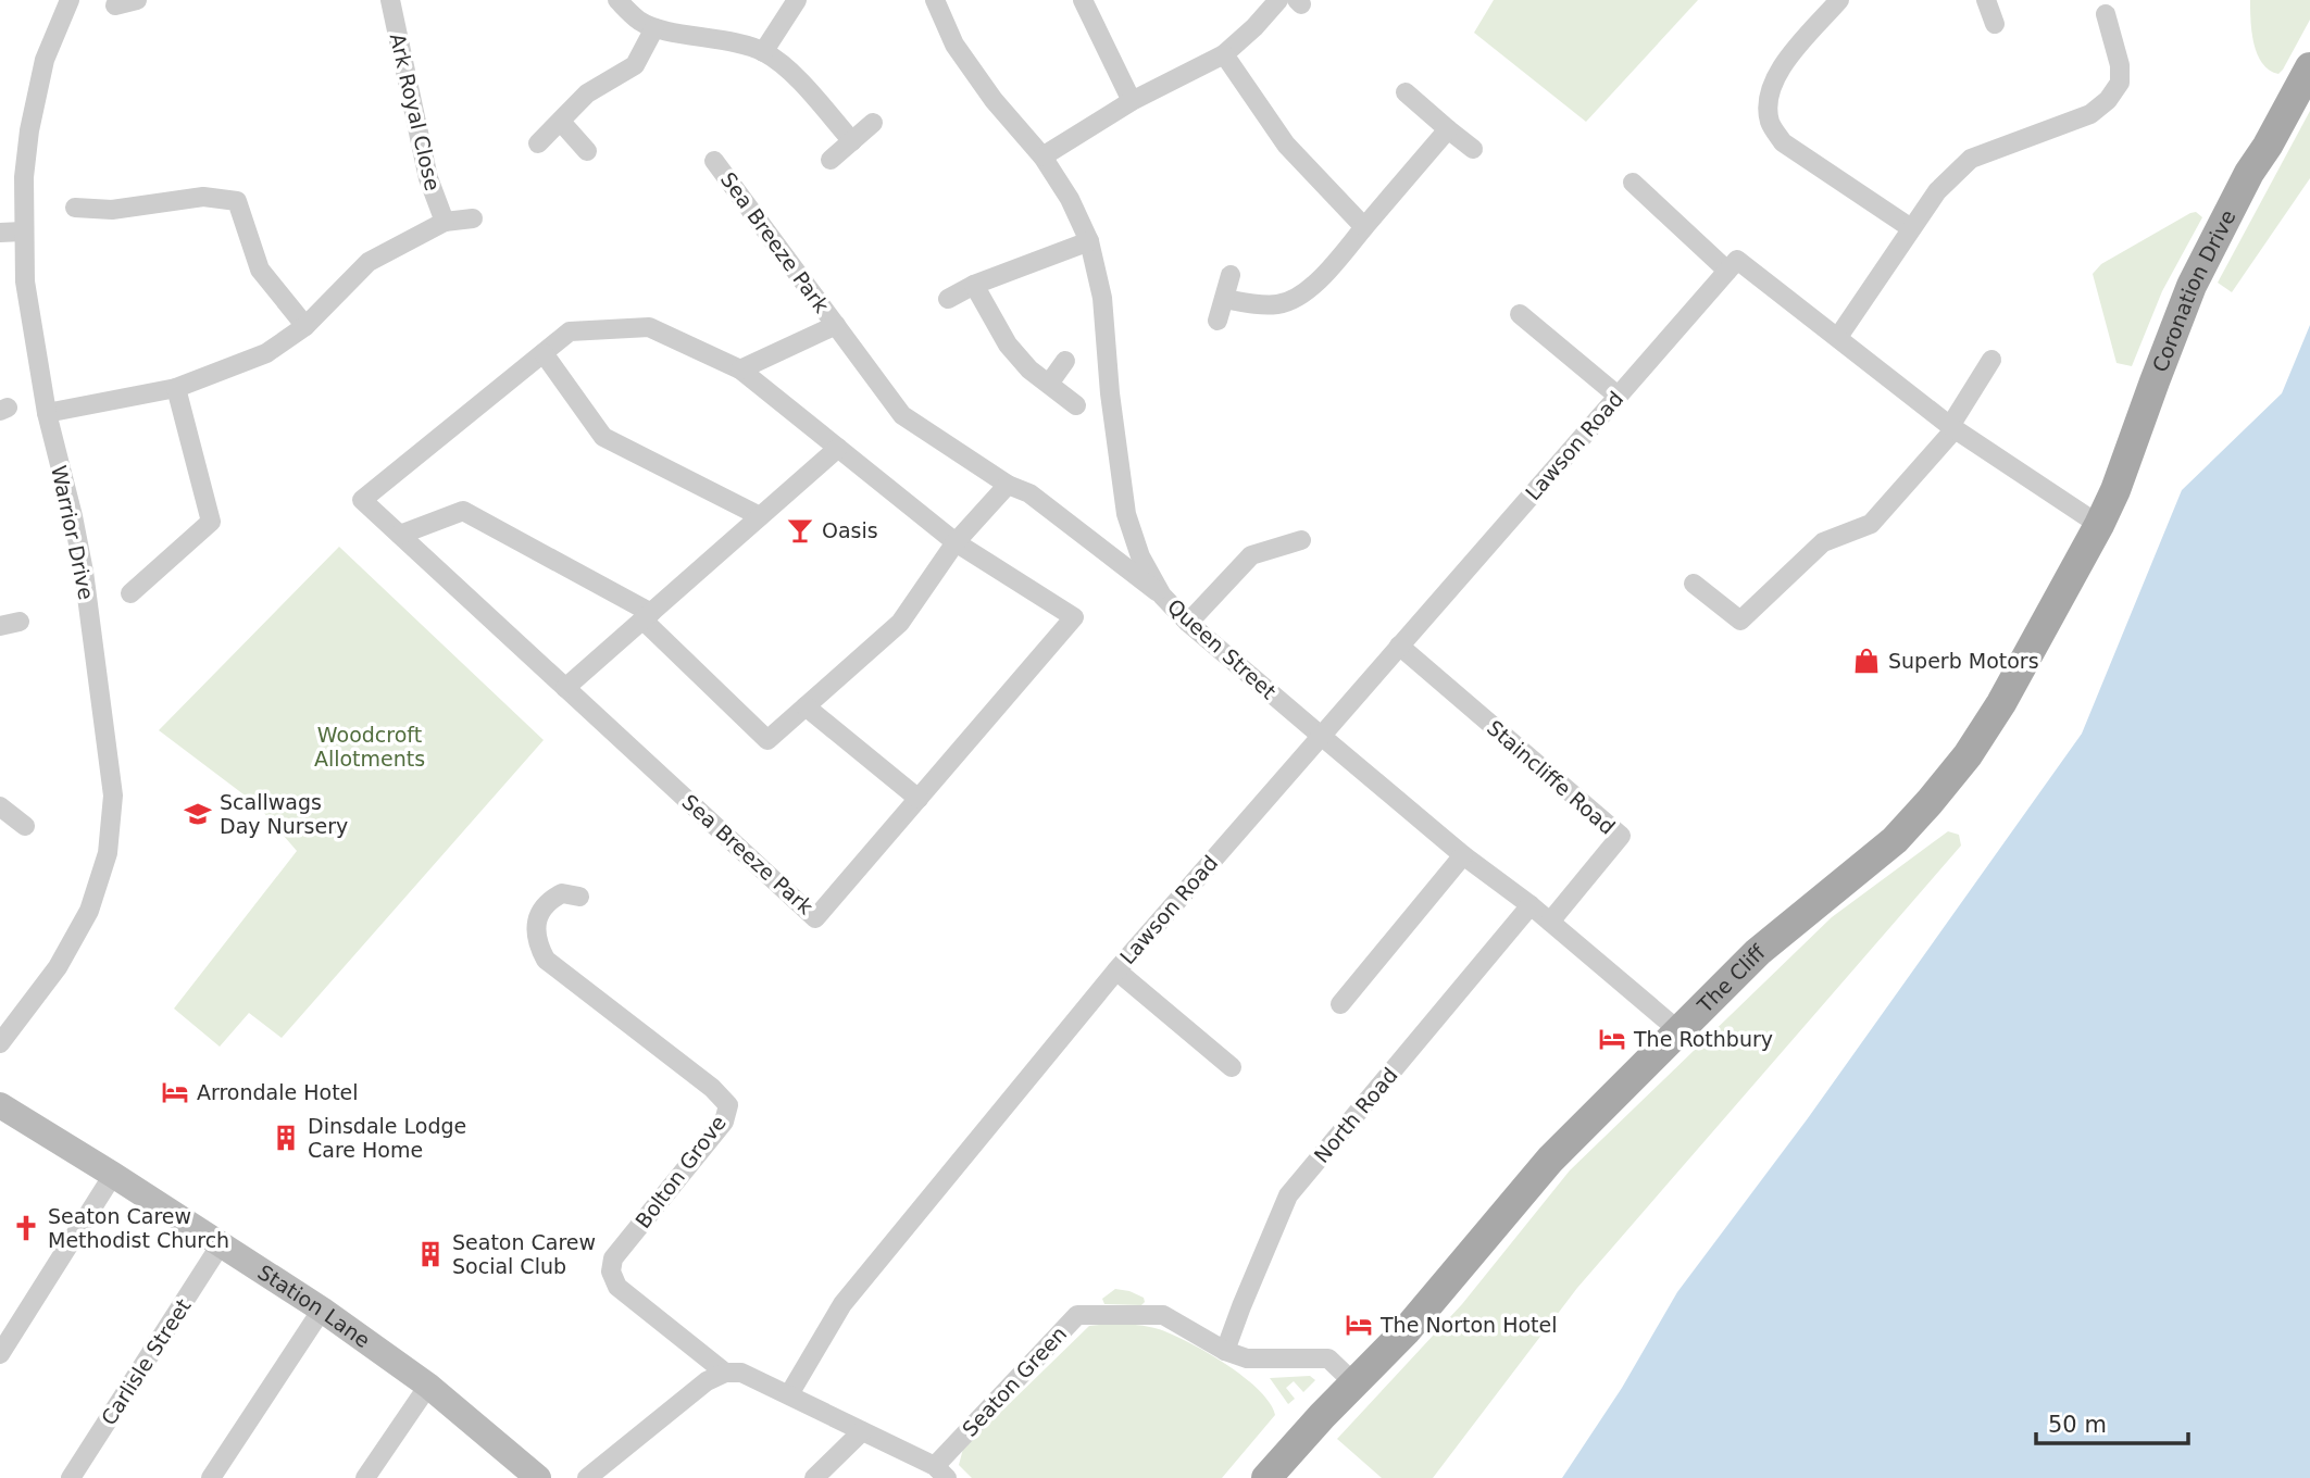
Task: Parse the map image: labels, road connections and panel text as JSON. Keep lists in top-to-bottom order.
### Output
{
  "streets": {
    "main road": ["Coronation Drive", "The Cliff", "Station Lane"],
    "street": [
      "Ark Royal Close",
      "Sea Breeze Park",
      "Lawson Road",
      "Warrior Drive",
      "Queen Street",
      "Staincliffe Road",
      "North Road",
      "Bolton Grove",
      "Carlisle Street",
      "Seaton Green"
    ]
  },
  "crossings": [
    ["Sea Breeze Park", "Queen Street"],
    ["Coronation Drive", "The Cliff"],
    ["Lawson Road", "Queen Street"],
    ["Lawson Road", "Staincliffe Road"],
    ["Queen Street", "Staincliffe Road"],
    ["Queen Street", "The Cliff"],
    ["Queen Street", "North Road"],
    ["The Cliff", "Seaton Green"],
    ["North Road", "Seaton Green"],
    ["Station Lane", "Carlisle Street"]
  ],
  "parks": ["Woodcroft Allotments"],
  "places": {
    "bar": ["Oasis"],
    "shop": ["Superb Motors"],
    "school or university": ["Scallwags Day Nursery"],
    "hotel": ["The Rothbury", "Arrondale Hotel", "The Norton Hotel"],
    "building": ["Dinsdale Lodge Care Home", "Seaton Carew Social Club"],
    "church": ["Seaton Carew Methodist Church"]
  },
  "scale_bar": "50 m"
}
